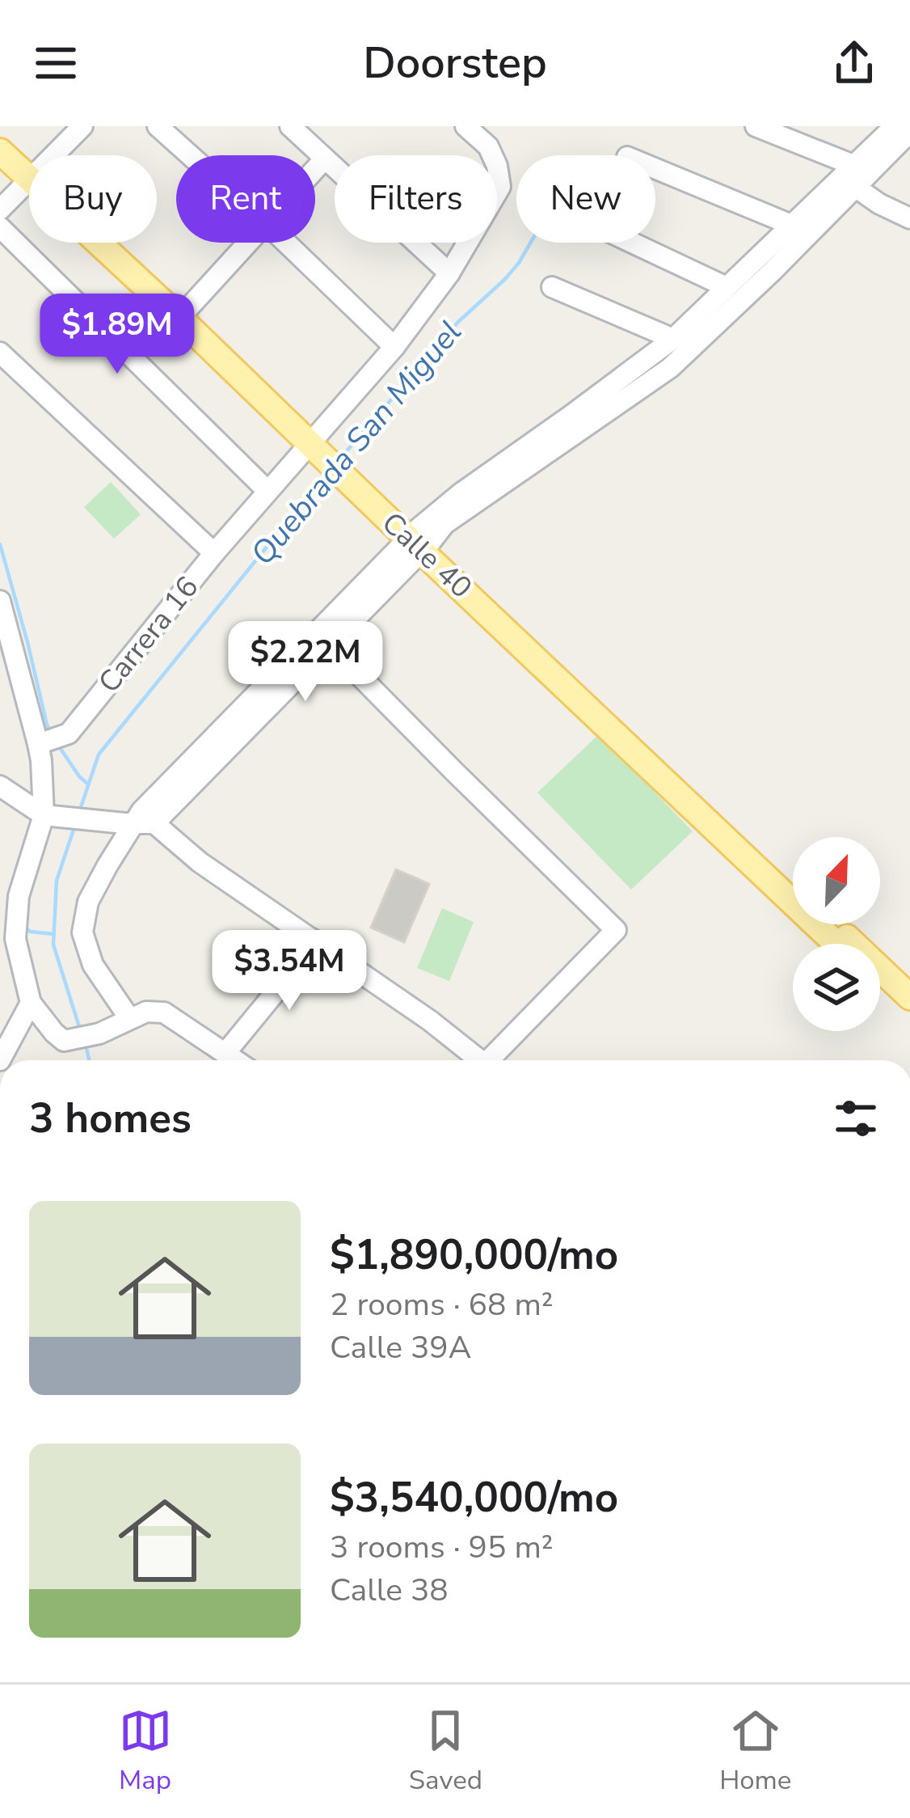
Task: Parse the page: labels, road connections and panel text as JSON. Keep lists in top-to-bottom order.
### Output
{
  "streets": {
    "main road": ["Calle 40"],
    "street": ["Carrera 16"]
  },
  "crossings": [
    ["Calle 40", "Carrera 16"]
  ],
  "water": ["Quebrada San Miguel"],
  "north": "top right",
  "page": {
    "header": "Doorstep",
    "chip": [
      "Buy",
      "Rent",
      "Filters",
      "New"
    ],
    "price": ["$1.89M", "$2.22M", "$3.54M"],
    "heading": "3 homes",
    "list": [
      {
        "name": "$1,890,000/mo",
        "note": "2 rooms · 68 m² · Calle 39A"
      },
      {
        "name": "$3,540,000/mo",
        "note": "3 rooms · 95 m² · Calle 38"
      }
    ],
    "tabs": ["Map", "Saved", "Home"]
  }
}
